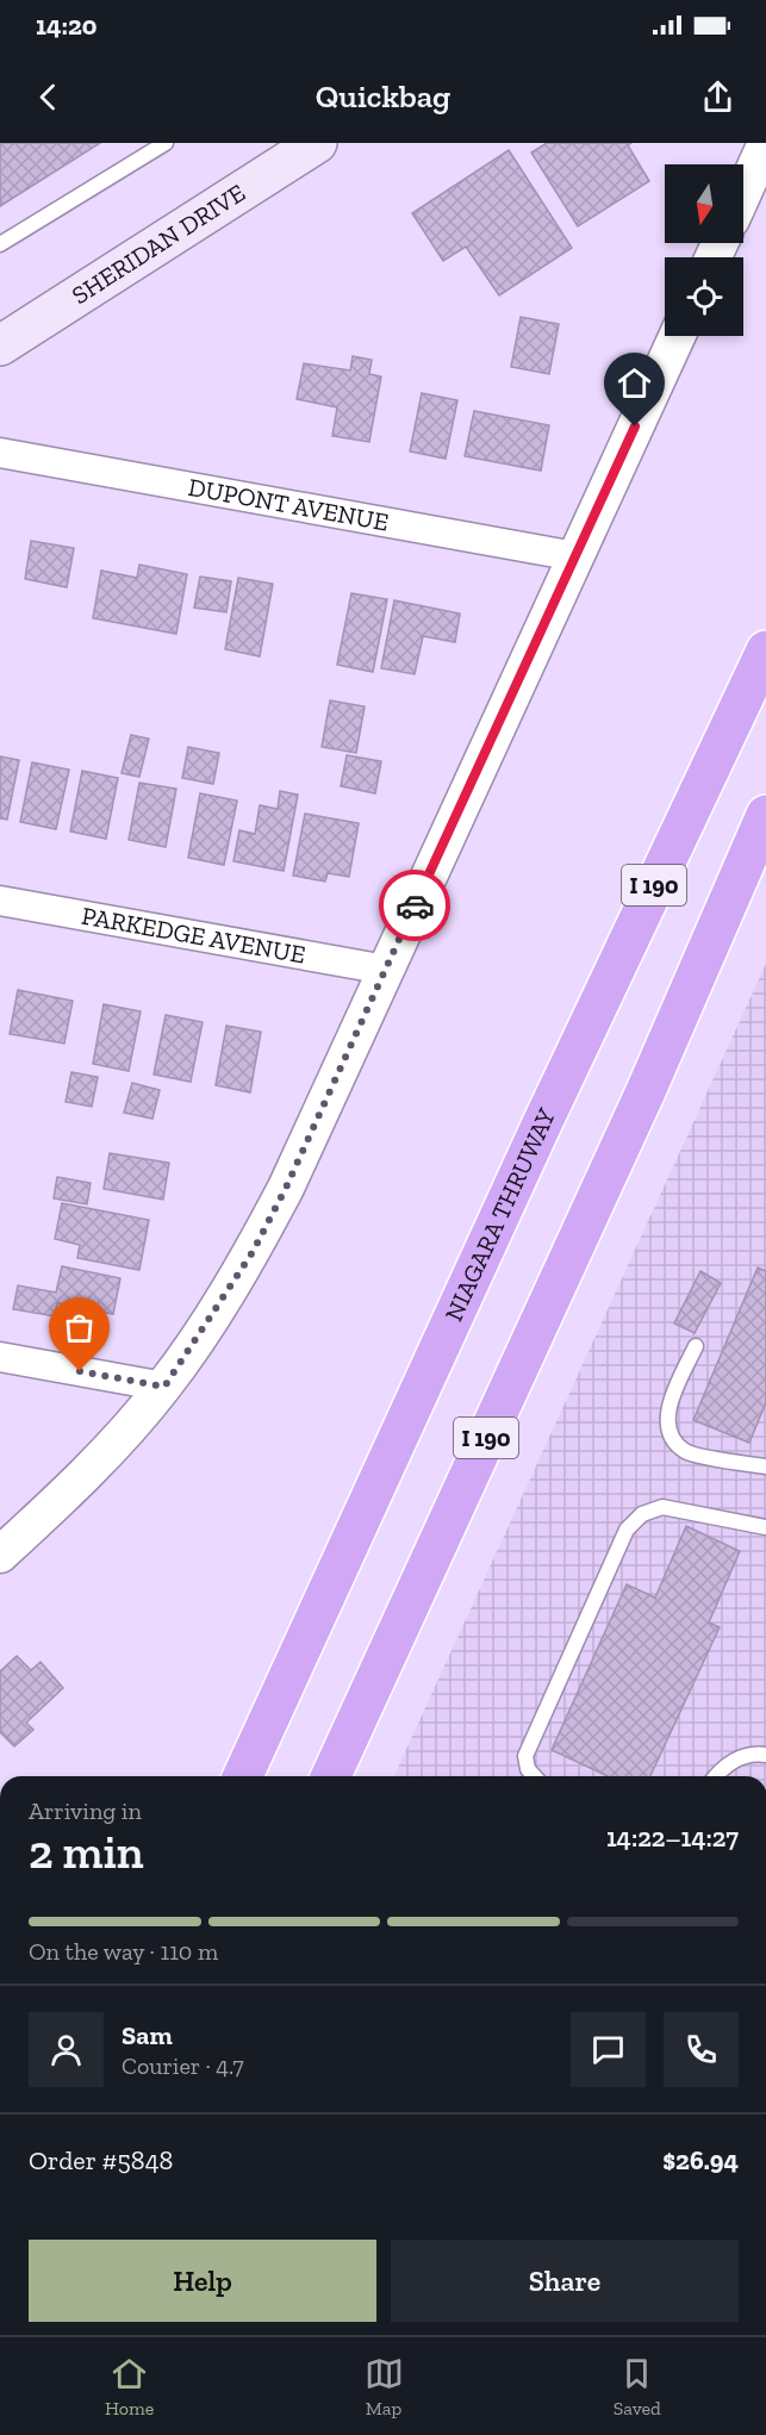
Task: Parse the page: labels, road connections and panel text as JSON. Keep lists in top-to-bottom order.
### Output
{
  "streets": {
    "highway": ["I 190", "NIAGARA THRUWAY"],
    "main road": ["SHERIDAN DRIVE"],
    "street": ["DUPONT AVENUE", "PARKEDGE AVENUE"]
  },
  "north": "bottom",
  "page": {
    "status": "14:20",
    "header": "Quickbag",
    "heading": ["2 min", "Arriving in", "14:22–14:27"],
    "panel": [
      "Sam",
      "Courier · 4.7",
      "Order #5848",
      "$26.94"
    ],
    "bar": "On the way · 110 m",
    "buttons": ["Help", "Share"],
    "tabs": ["Home", "Map", "Saved"]
  }
}
